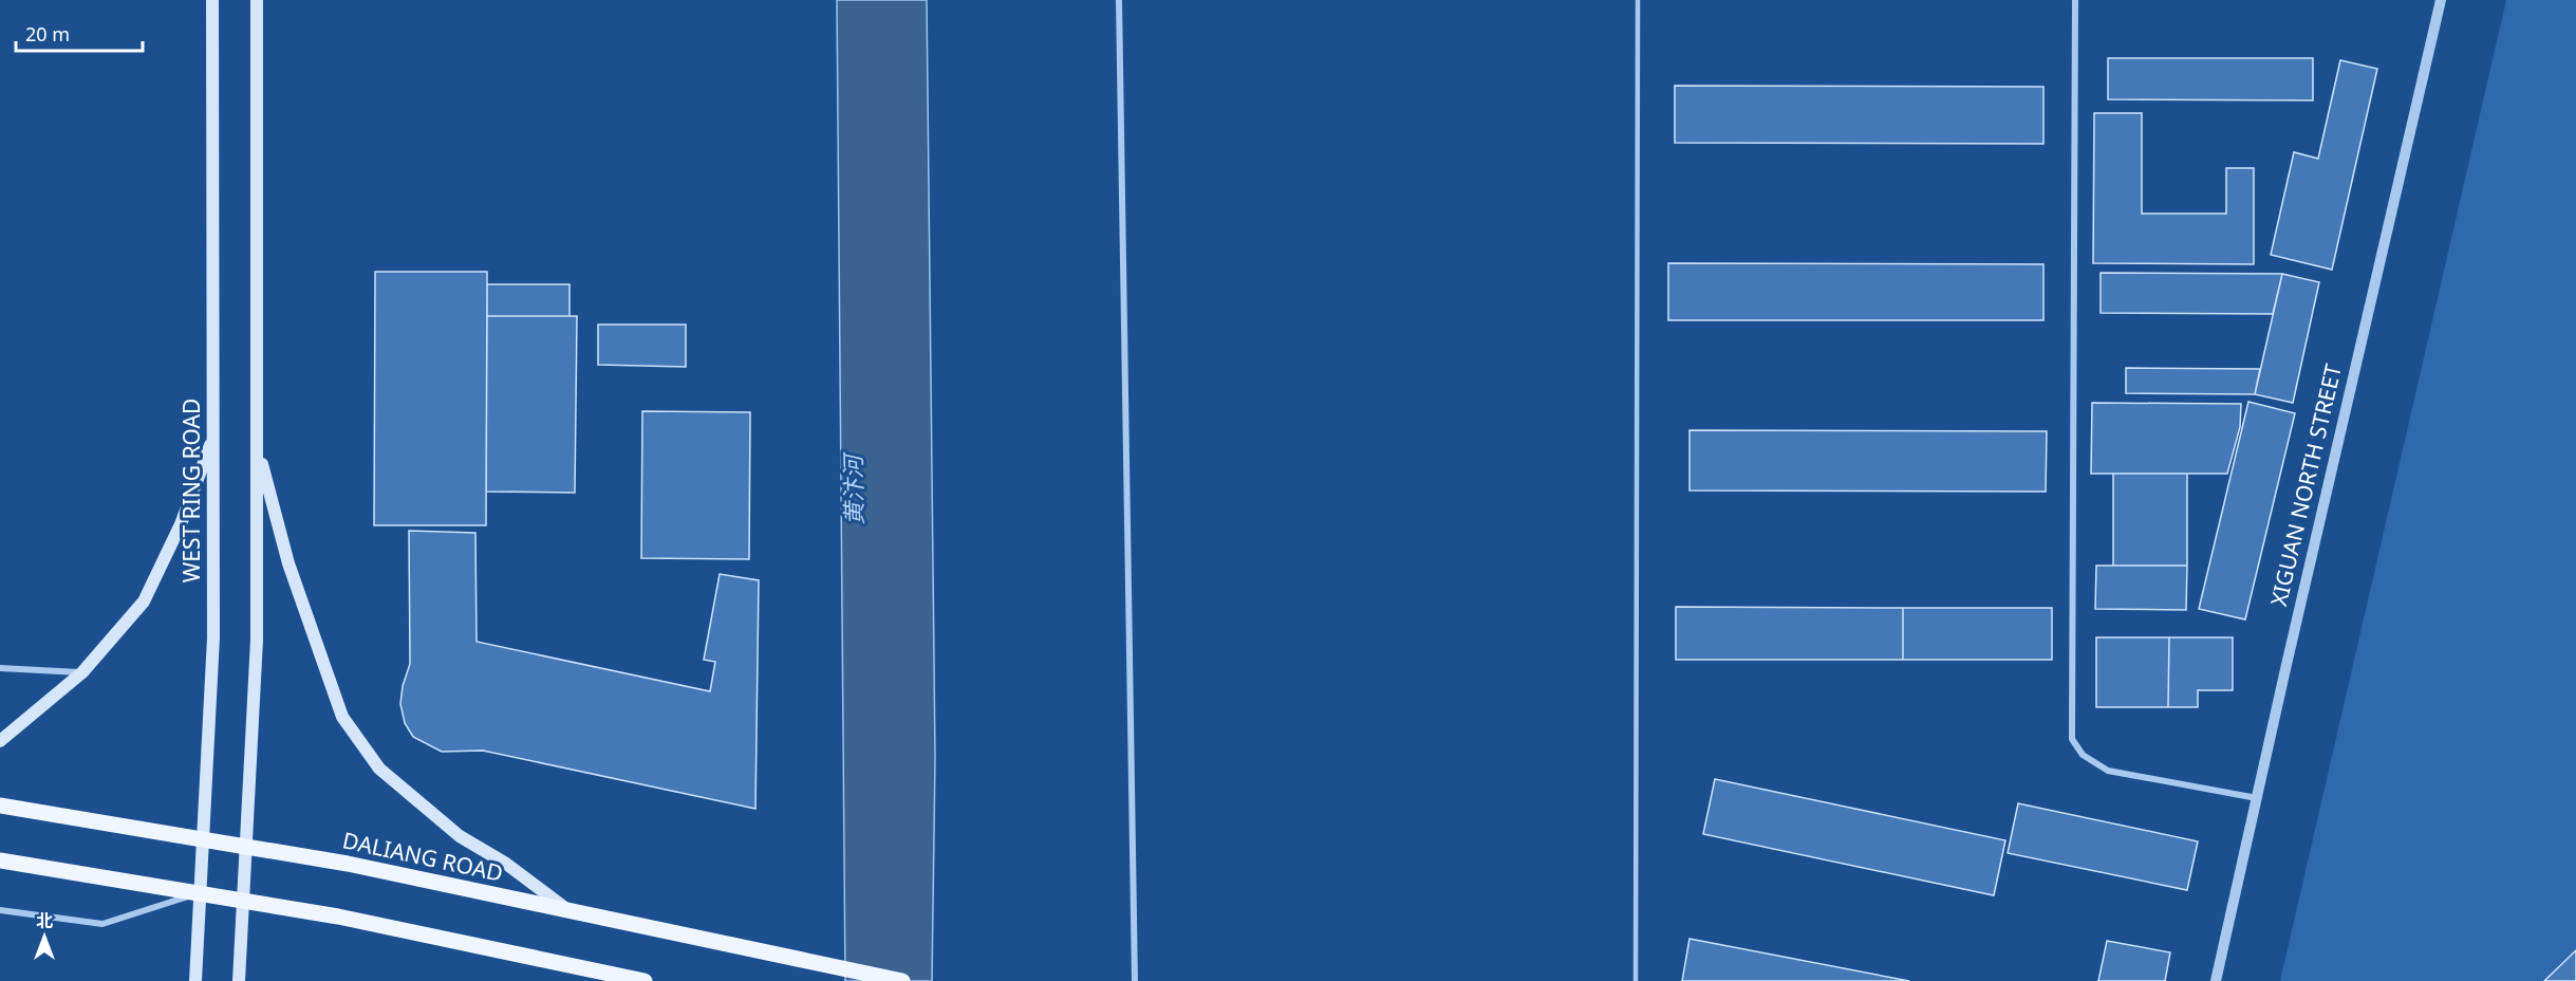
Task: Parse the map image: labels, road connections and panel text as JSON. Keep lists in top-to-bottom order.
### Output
{
  "streets": {
    "main road": ["WEST RING ROAD", "DALIANG ROAD"],
    "street": ["XIGUAN NORTH STREET"]
  },
  "crossings": [
    ["WEST RING ROAD", "DALIANG ROAD"]
  ],
  "water": ["黄汴河"],
  "scale_bar": "20 m",
  "north": "top"
}
